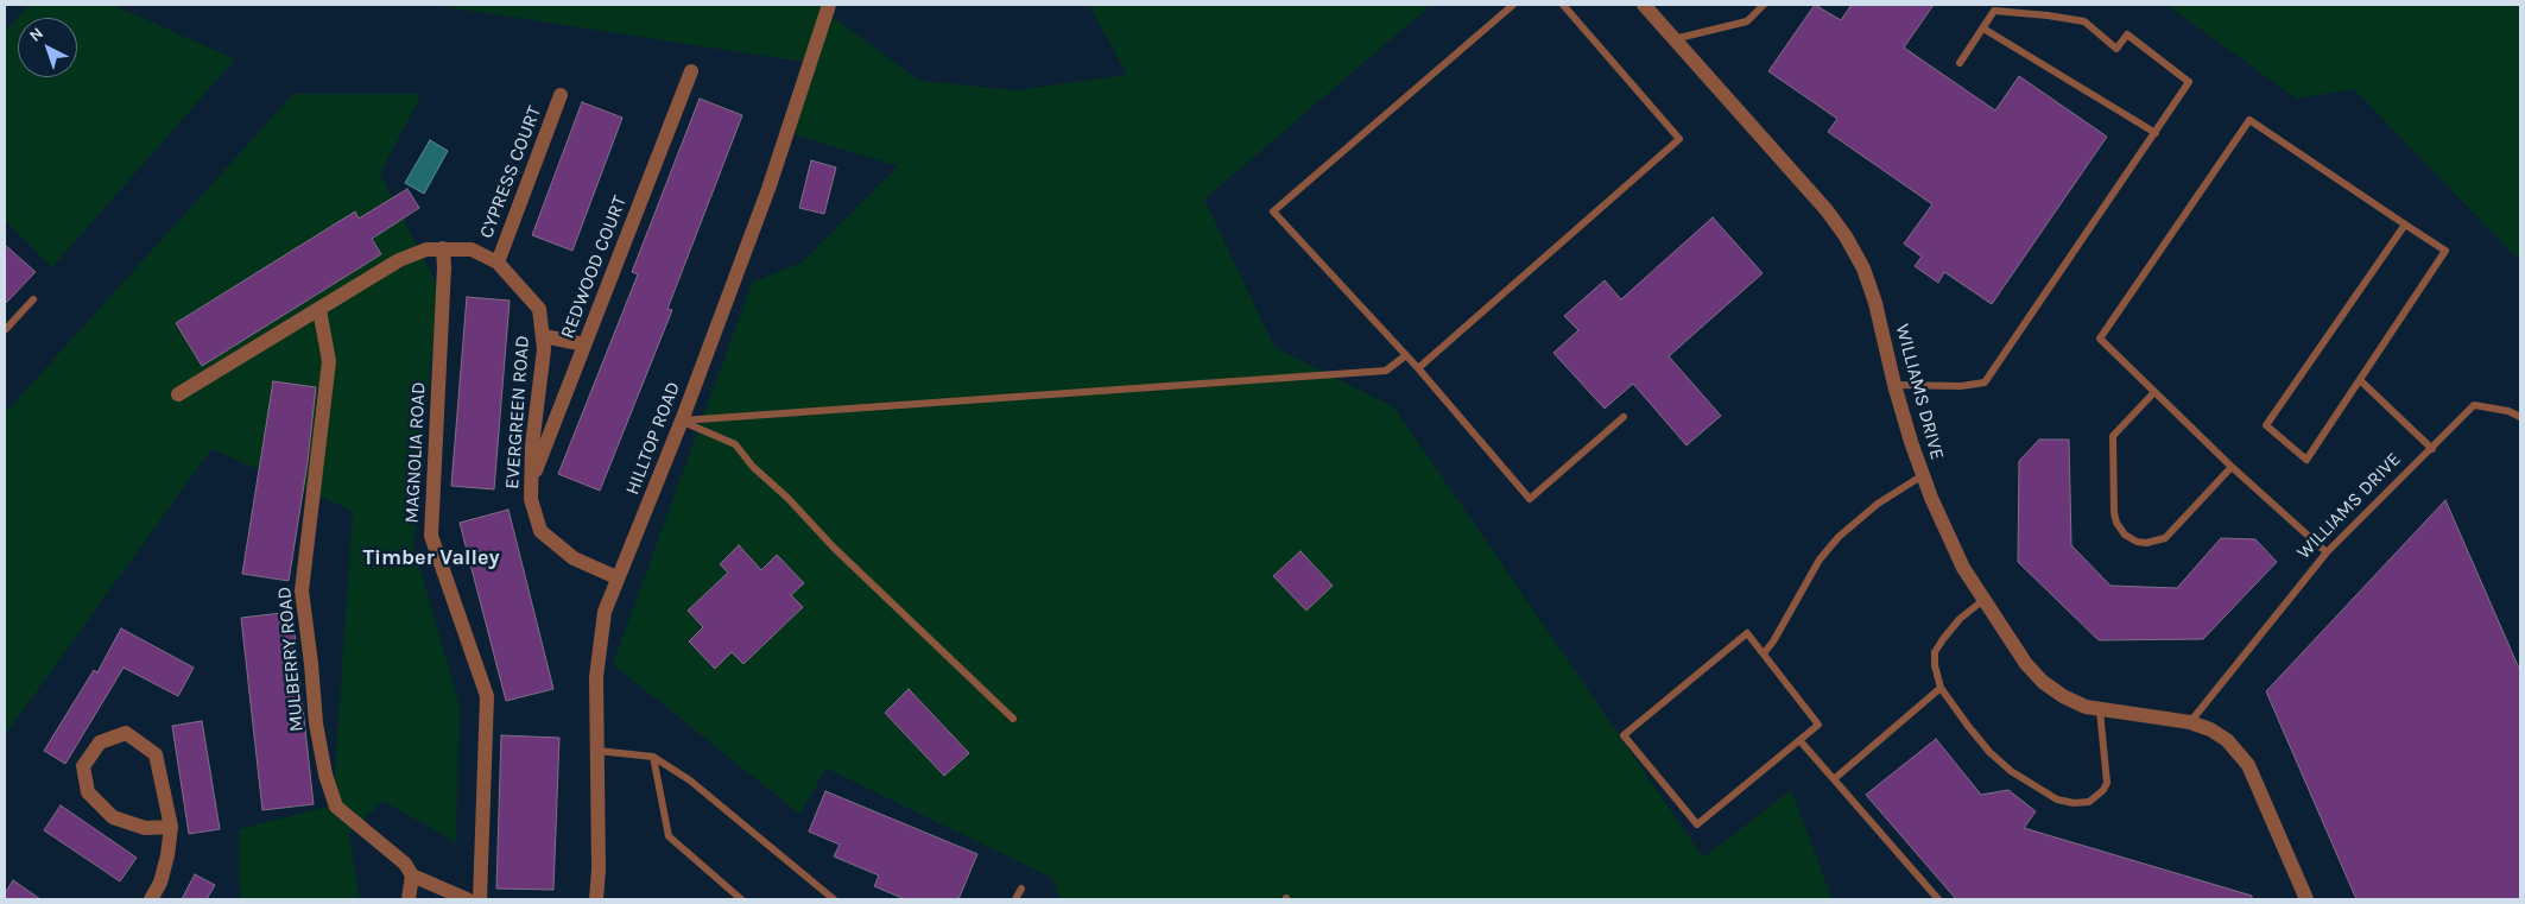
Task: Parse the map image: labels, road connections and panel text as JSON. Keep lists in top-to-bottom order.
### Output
{
  "streets": {
    "street": [
      "CYPRESS COURT",
      "REDWOOD COURT",
      "WILLIAMS DRIVE",
      "EVERGREEN ROAD",
      "HILLTOP ROAD",
      "MAGNOLIA ROAD",
      "MULBERRY ROAD"
    ]
  },
  "crossings": [
    ["CYPRESS COURT", "EVERGREEN ROAD"],
    ["REDWOOD COURT", "EVERGREEN ROAD"],
    ["EVERGREEN ROAD", "HILLTOP ROAD"],
    ["EVERGREEN ROAD", "MAGNOLIA ROAD"],
    ["EVERGREEN ROAD", "MULBERRY ROAD"]
  ],
  "districts": ["Timber Valley"],
  "north": "top left"
}
